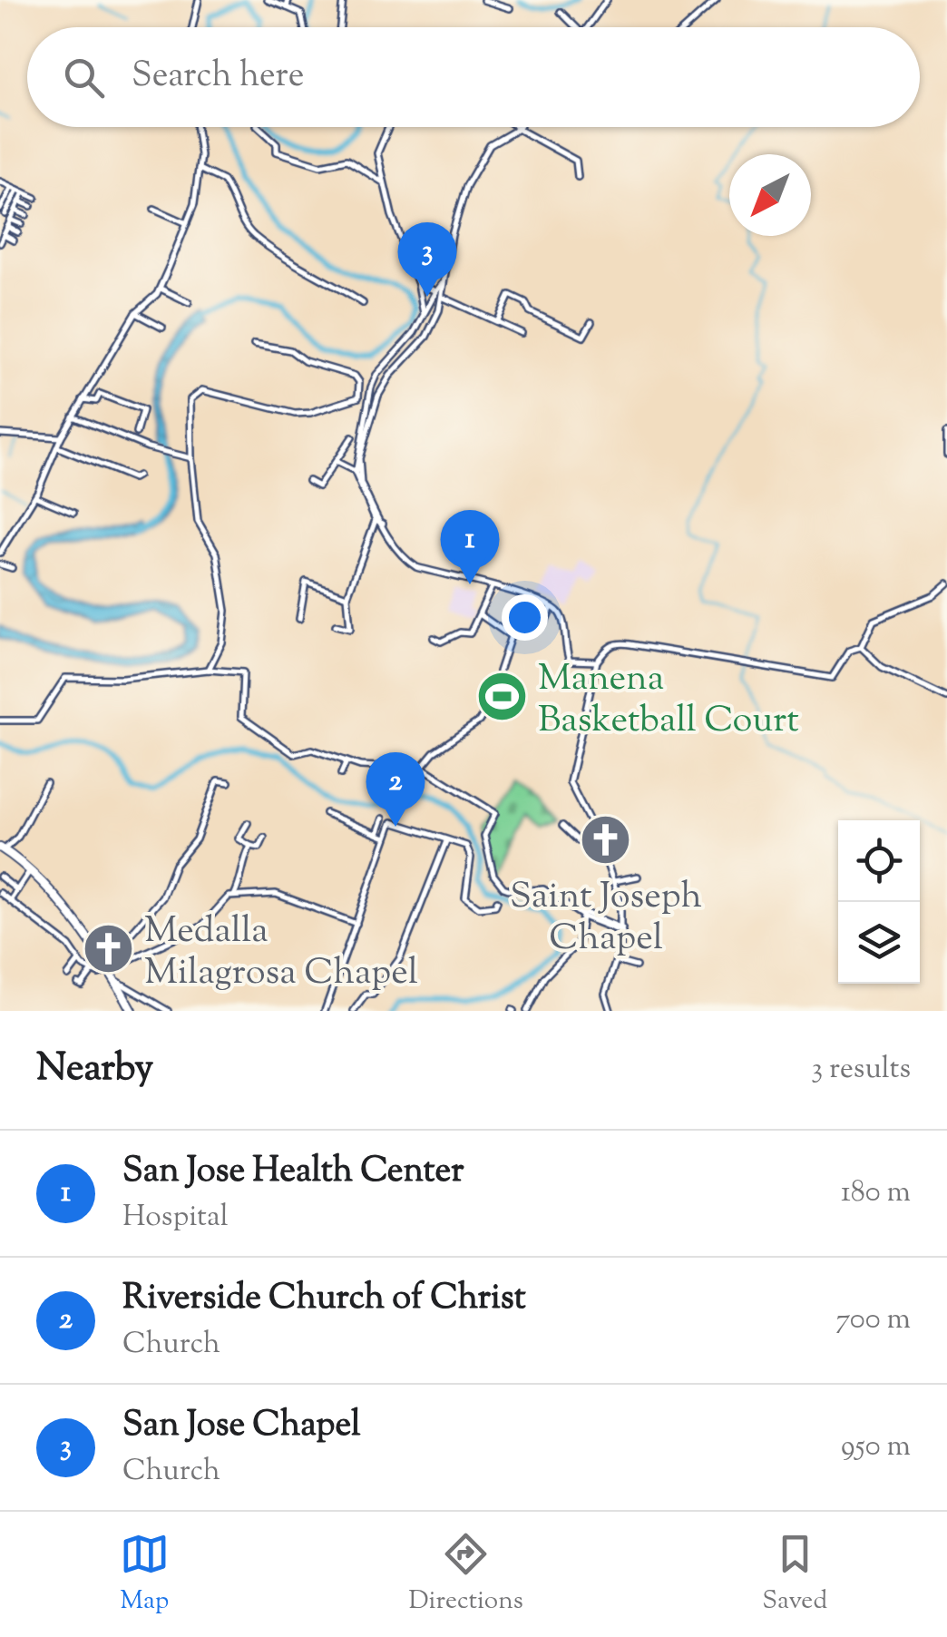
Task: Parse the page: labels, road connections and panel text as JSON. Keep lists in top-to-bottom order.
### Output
{
  "places": {
    "sports": ["Manena Basketball Court"],
    "church": ["Saint Joseph Chapel", "Medalla Milagrosa Chapel"]
  },
  "north": "bottom left",
  "page": {
    "search": "Search here",
    "pins": ["3", "1", "2"],
    "heading": ["Nearby", "3 results"],
    "list": [
      {
        "mark": "1",
        "name": "San Jose Health Center",
        "note": "Hospital",
        "value": "180 m"
      },
      {
        "mark": "2",
        "name": "Riverside Church of Christ",
        "note": "Church",
        "value": "700 m"
      },
      {
        "mark": "3",
        "name": "San Jose Chapel",
        "note": "Church",
        "value": "950 m"
      }
    ],
    "nav": ["Map", "Directions", "Saved"]
  }
}
